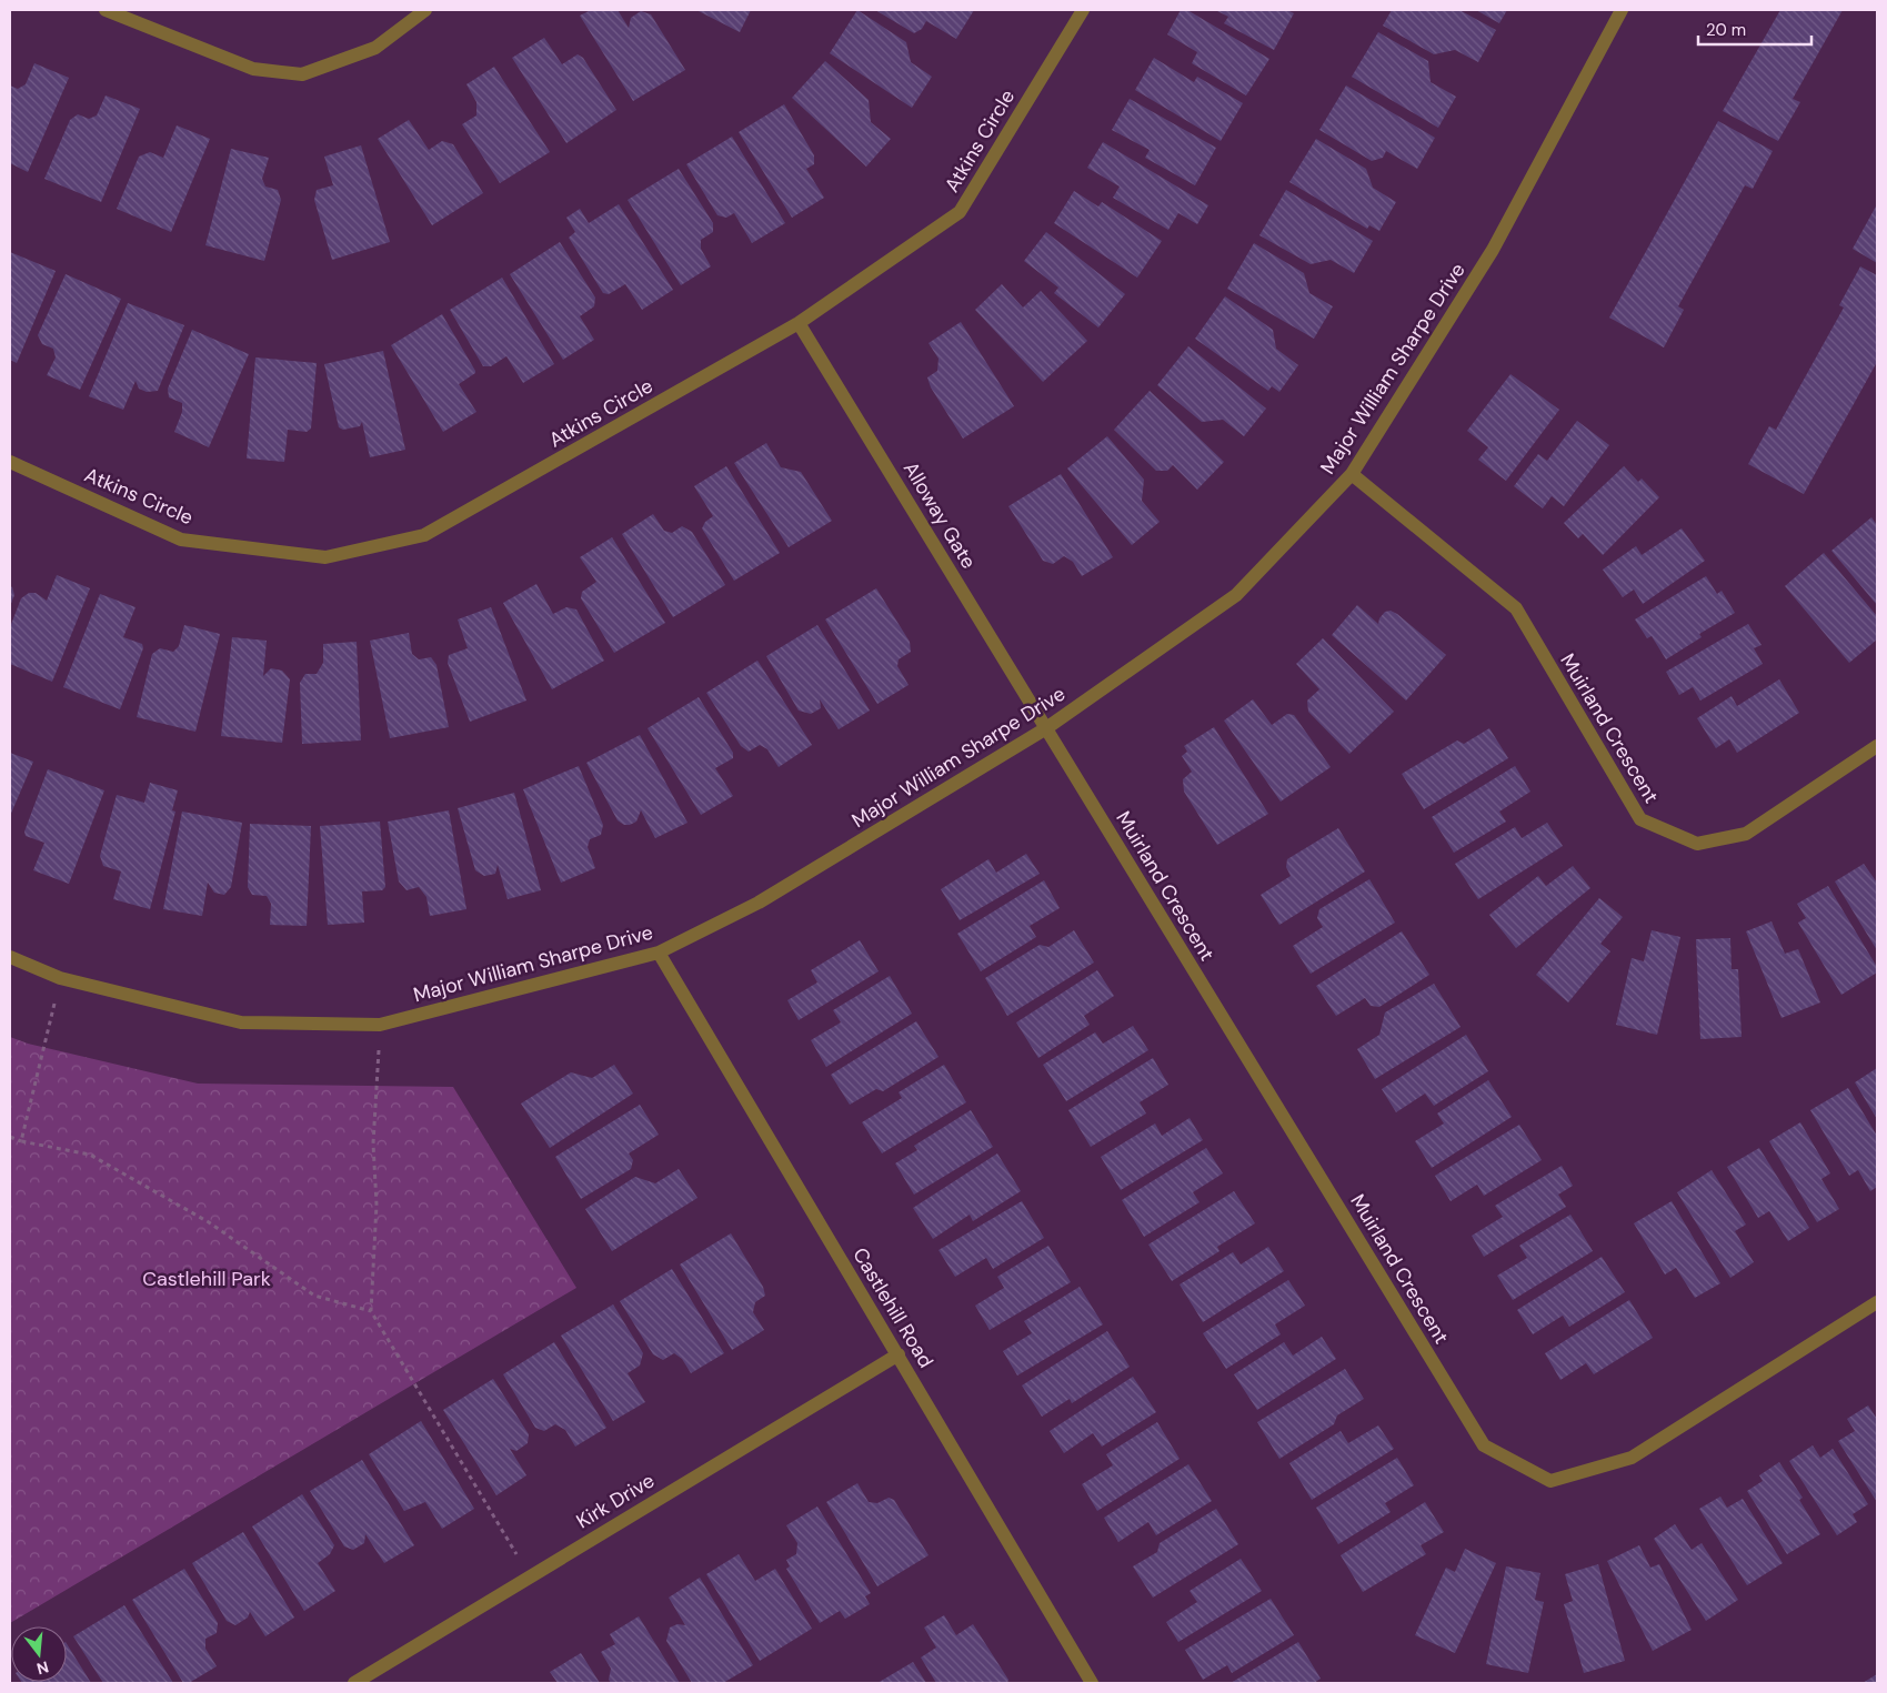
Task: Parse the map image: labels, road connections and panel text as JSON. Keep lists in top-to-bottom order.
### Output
{
  "streets": {
    "street": [
      "Atkins Circle",
      "Major William Sharpe Drive",
      "Alloway Gate",
      "Muirland Crescent",
      "Castlehill Road",
      "Kirk Drive"
    ]
  },
  "crossings": [
    ["Atkins Circle", "Alloway Gate"],
    ["Major William Sharpe Drive", "Alloway Gate"],
    ["Major William Sharpe Drive", "Muirland Crescent"],
    ["Major William Sharpe Drive", "Castlehill Road"],
    ["Alloway Gate", "Muirland Crescent"],
    ["Castlehill Road", "Kirk Drive"]
  ],
  "parks": ["Castlehill Park"],
  "scale_bar": "20 m",
  "north": "bottom"
}
